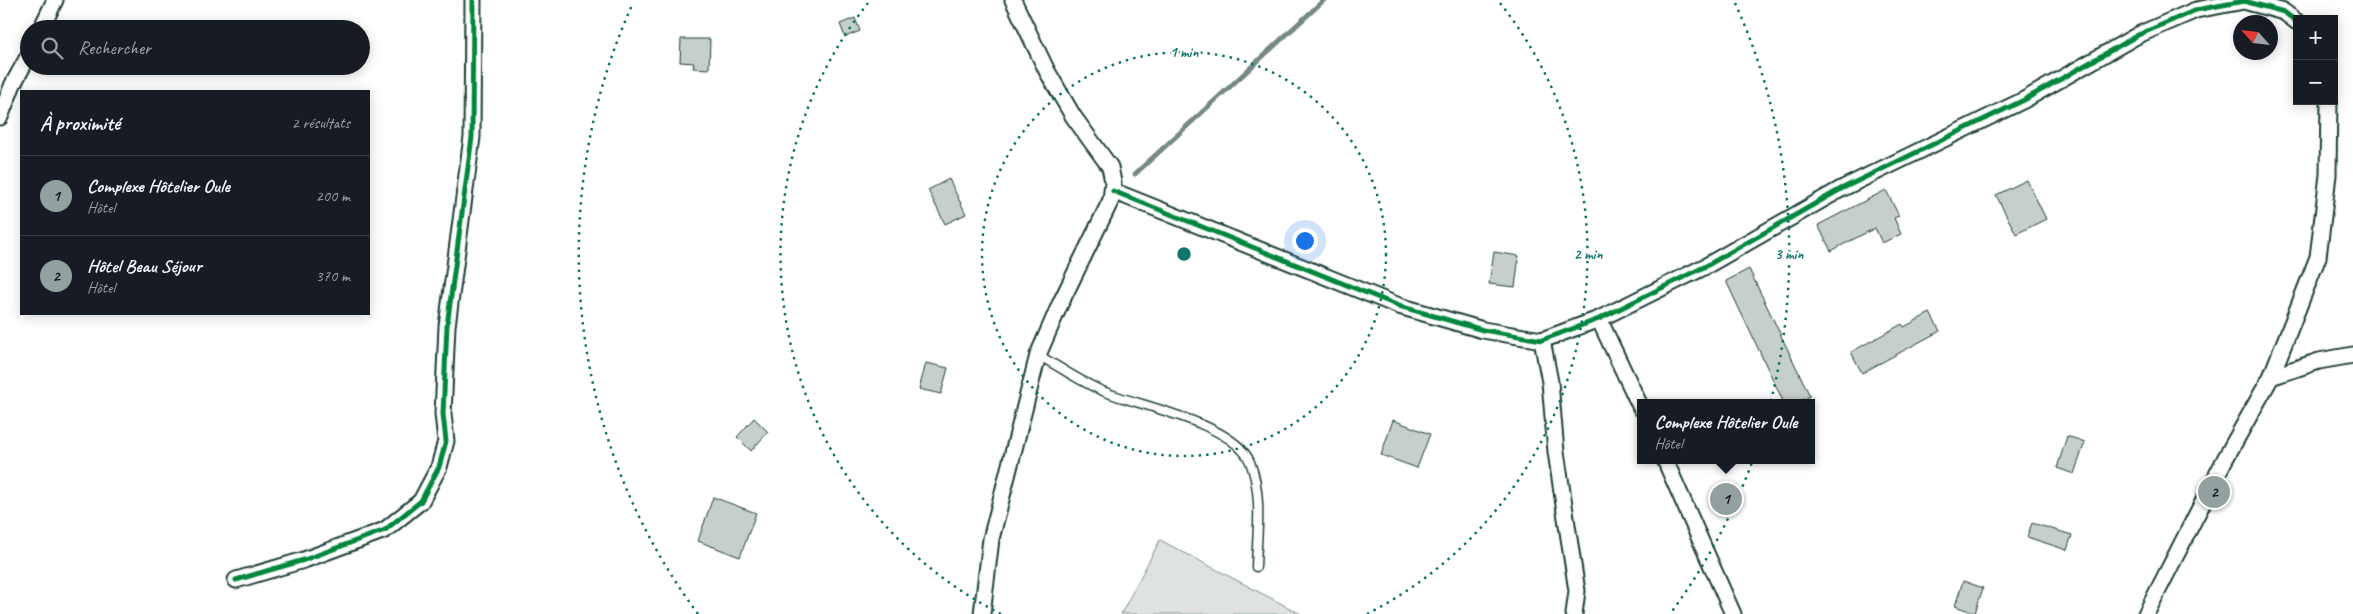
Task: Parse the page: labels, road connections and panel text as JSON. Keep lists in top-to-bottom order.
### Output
{
  "north": "top left",
  "page": {
    "map_buttons": ["+", "−"],
    "search": "Rechercher",
    "heading": ["À proximité", "2 résultats"],
    "list": [
      {
        "mark": "1",
        "name": "Complexe Hôtelier Oule",
        "note": "Hôtel",
        "value": "200 m"
      },
      {
        "mark": "2",
        "name": "Hôtel Beau Séjour",
        "note": "Hôtel",
        "value": "370 m"
      }
    ],
    "popup": ["Complexe Hôtelier Oule", "Hôtel"],
    "pins": ["2", "1"]
  },
  "rings": ["1 min", "2 min", "3 min"]
}
